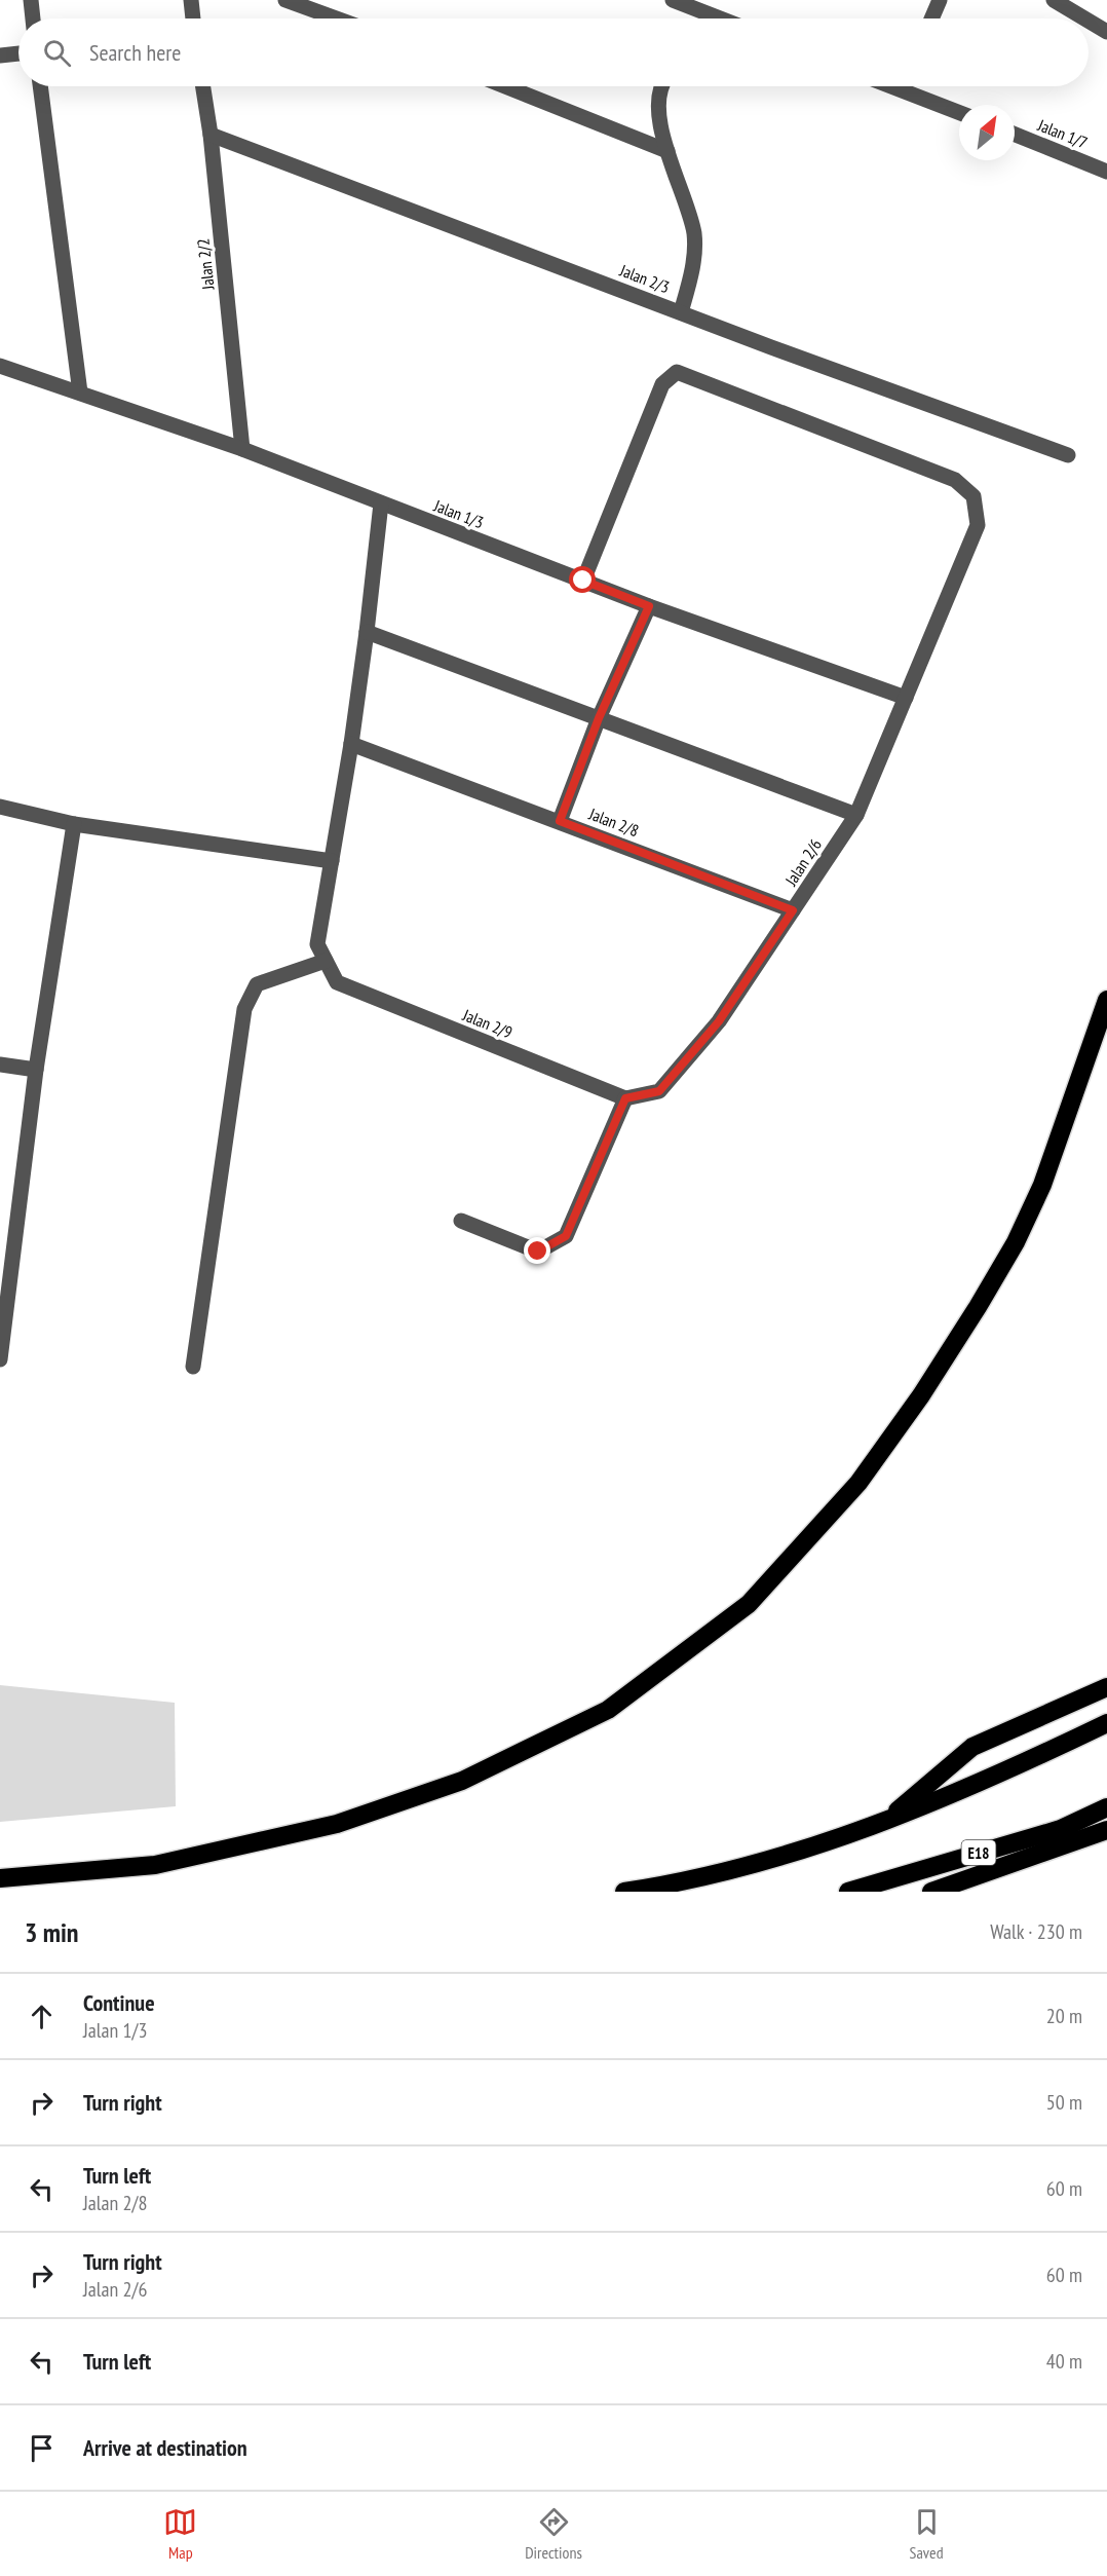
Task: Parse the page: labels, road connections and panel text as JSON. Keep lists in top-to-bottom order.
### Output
{
  "streets": {
    "highway": ["E18"],
    "street": [
      "Jalan 1/7",
      "Jalan 2/2",
      "Jalan 2/3",
      "Jalan 1/3",
      "Jalan 2/8",
      "Jalan 2/6",
      "Jalan 2/9"
    ]
  },
  "crossings": [
    ["Jalan 2/2", "Jalan 2/3"],
    ["Jalan 2/2", "Jalan 1/3"],
    ["Jalan 1/3", "Jalan 2/6"],
    ["Jalan 2/8", "Jalan 2/6"],
    ["Jalan 2/6", "Jalan 2/9"]
  ],
  "north": "top right",
  "page": {
    "search": "Search here",
    "heading": ["3 min", "Walk · 230 m"],
    "list": [
      ["Continue", "Jalan 1/3", "20 m"],
      ["Turn right", "50 m"],
      ["Turn left", "Jalan 2/8", "60 m"],
      ["Turn right", "Jalan 2/6", "60 m"],
      ["Turn left", "40 m"],
      "Arrive at destination"
    ],
    "nav": ["Map", "Directions", "Saved"]
  }
}
